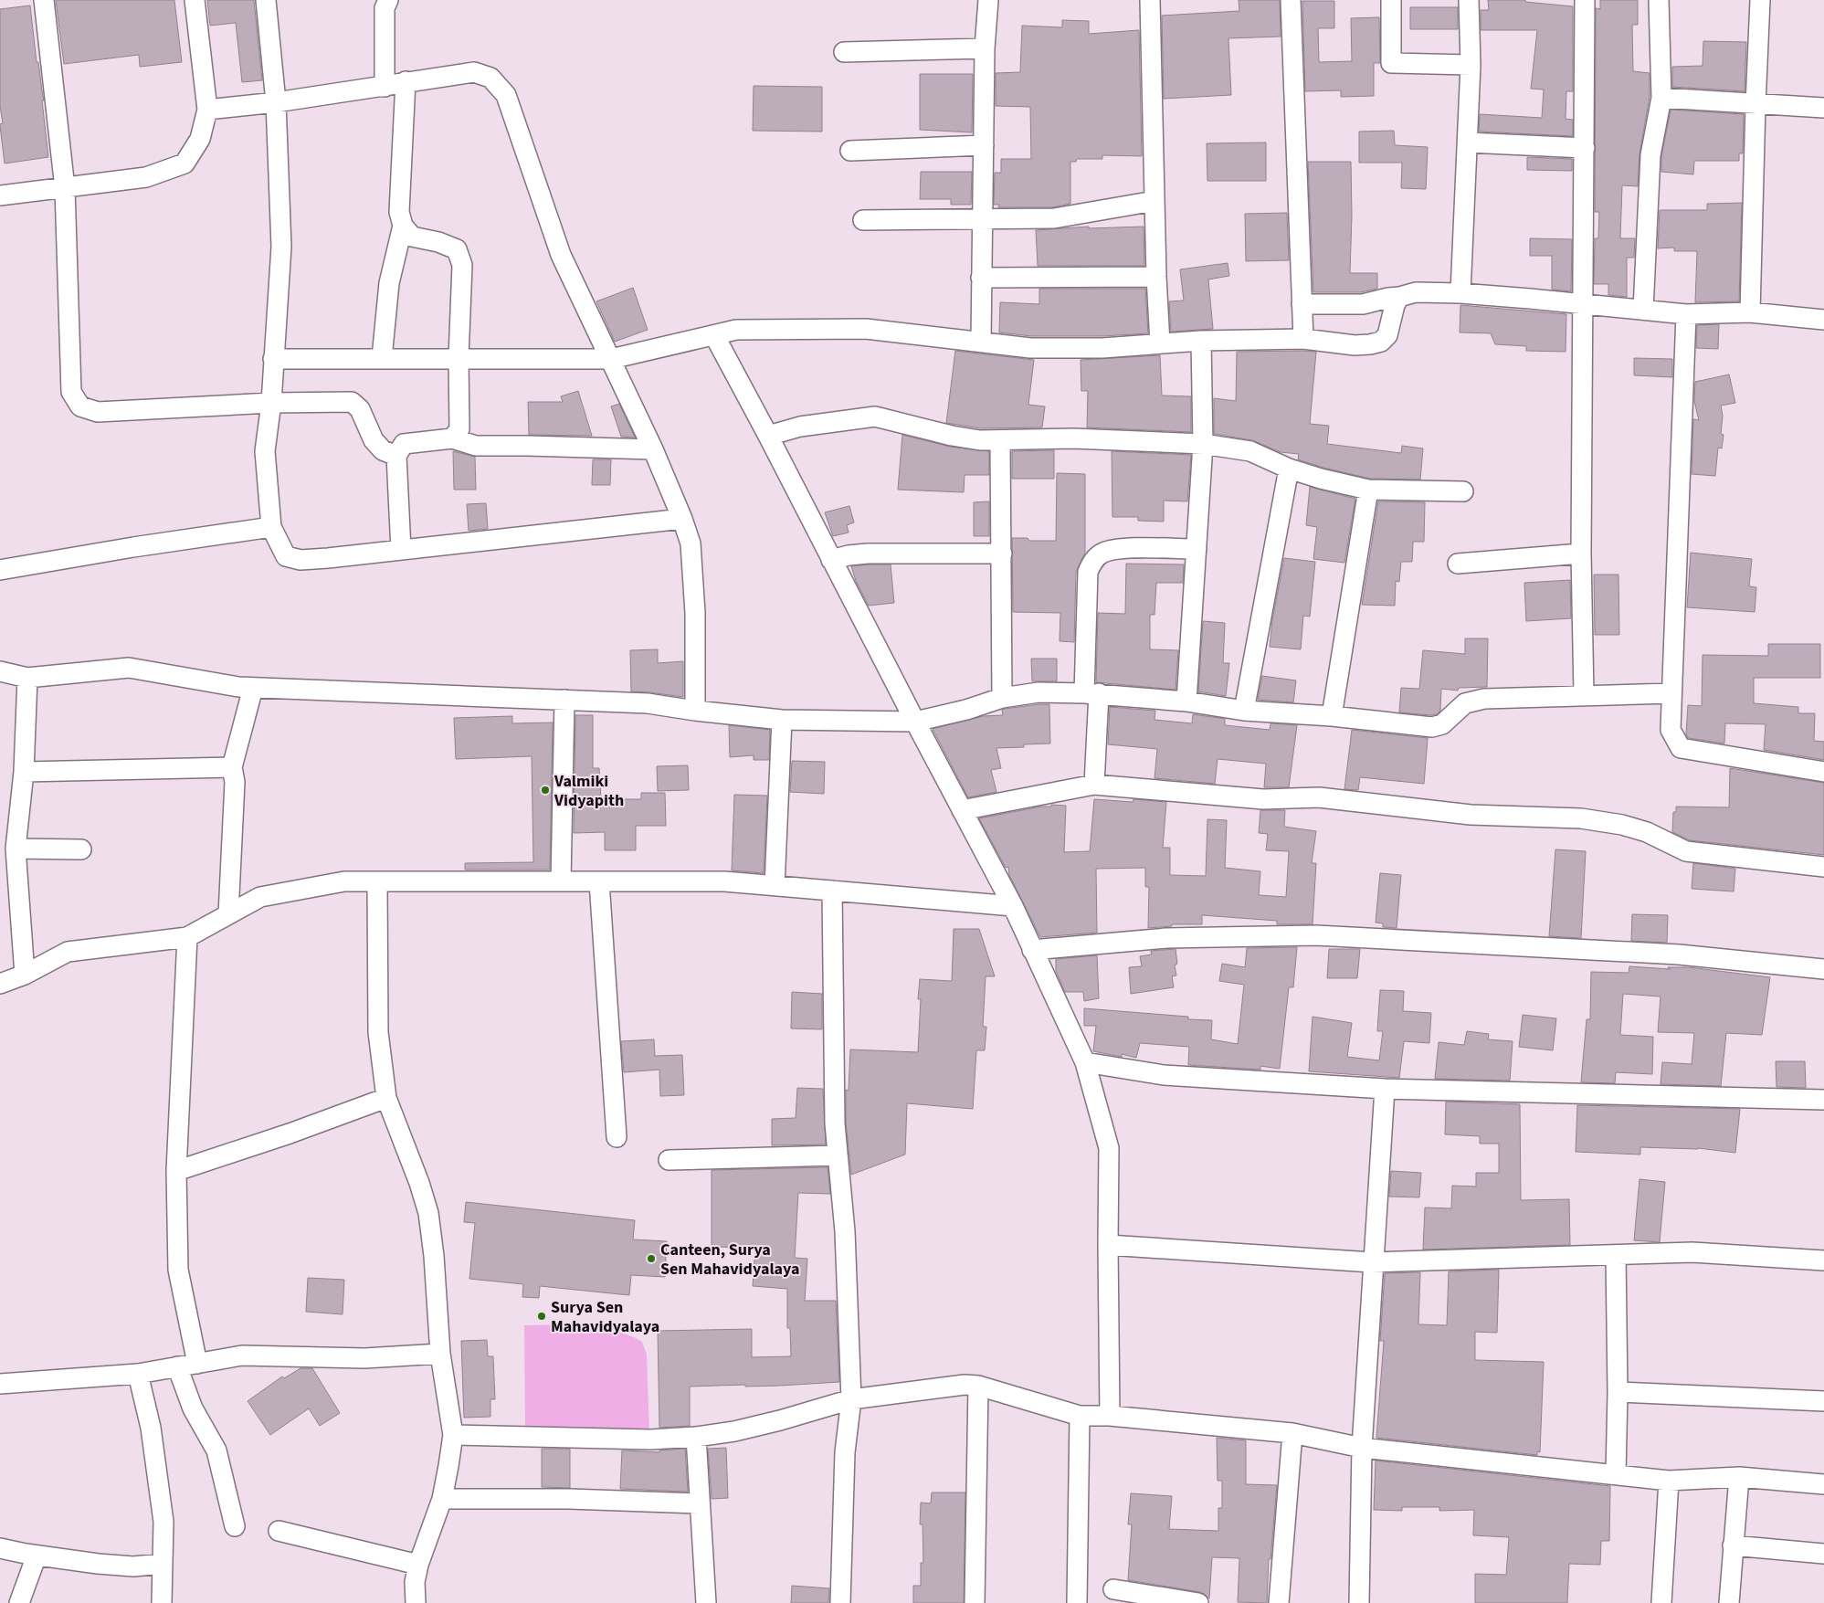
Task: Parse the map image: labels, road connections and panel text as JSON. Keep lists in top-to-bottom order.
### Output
{
  "places": ["Valmiki Vidyapith", "Canteen, Surya Sen Mahavidyalaya", "Surya Sen Mahavidyalaya"]
}
